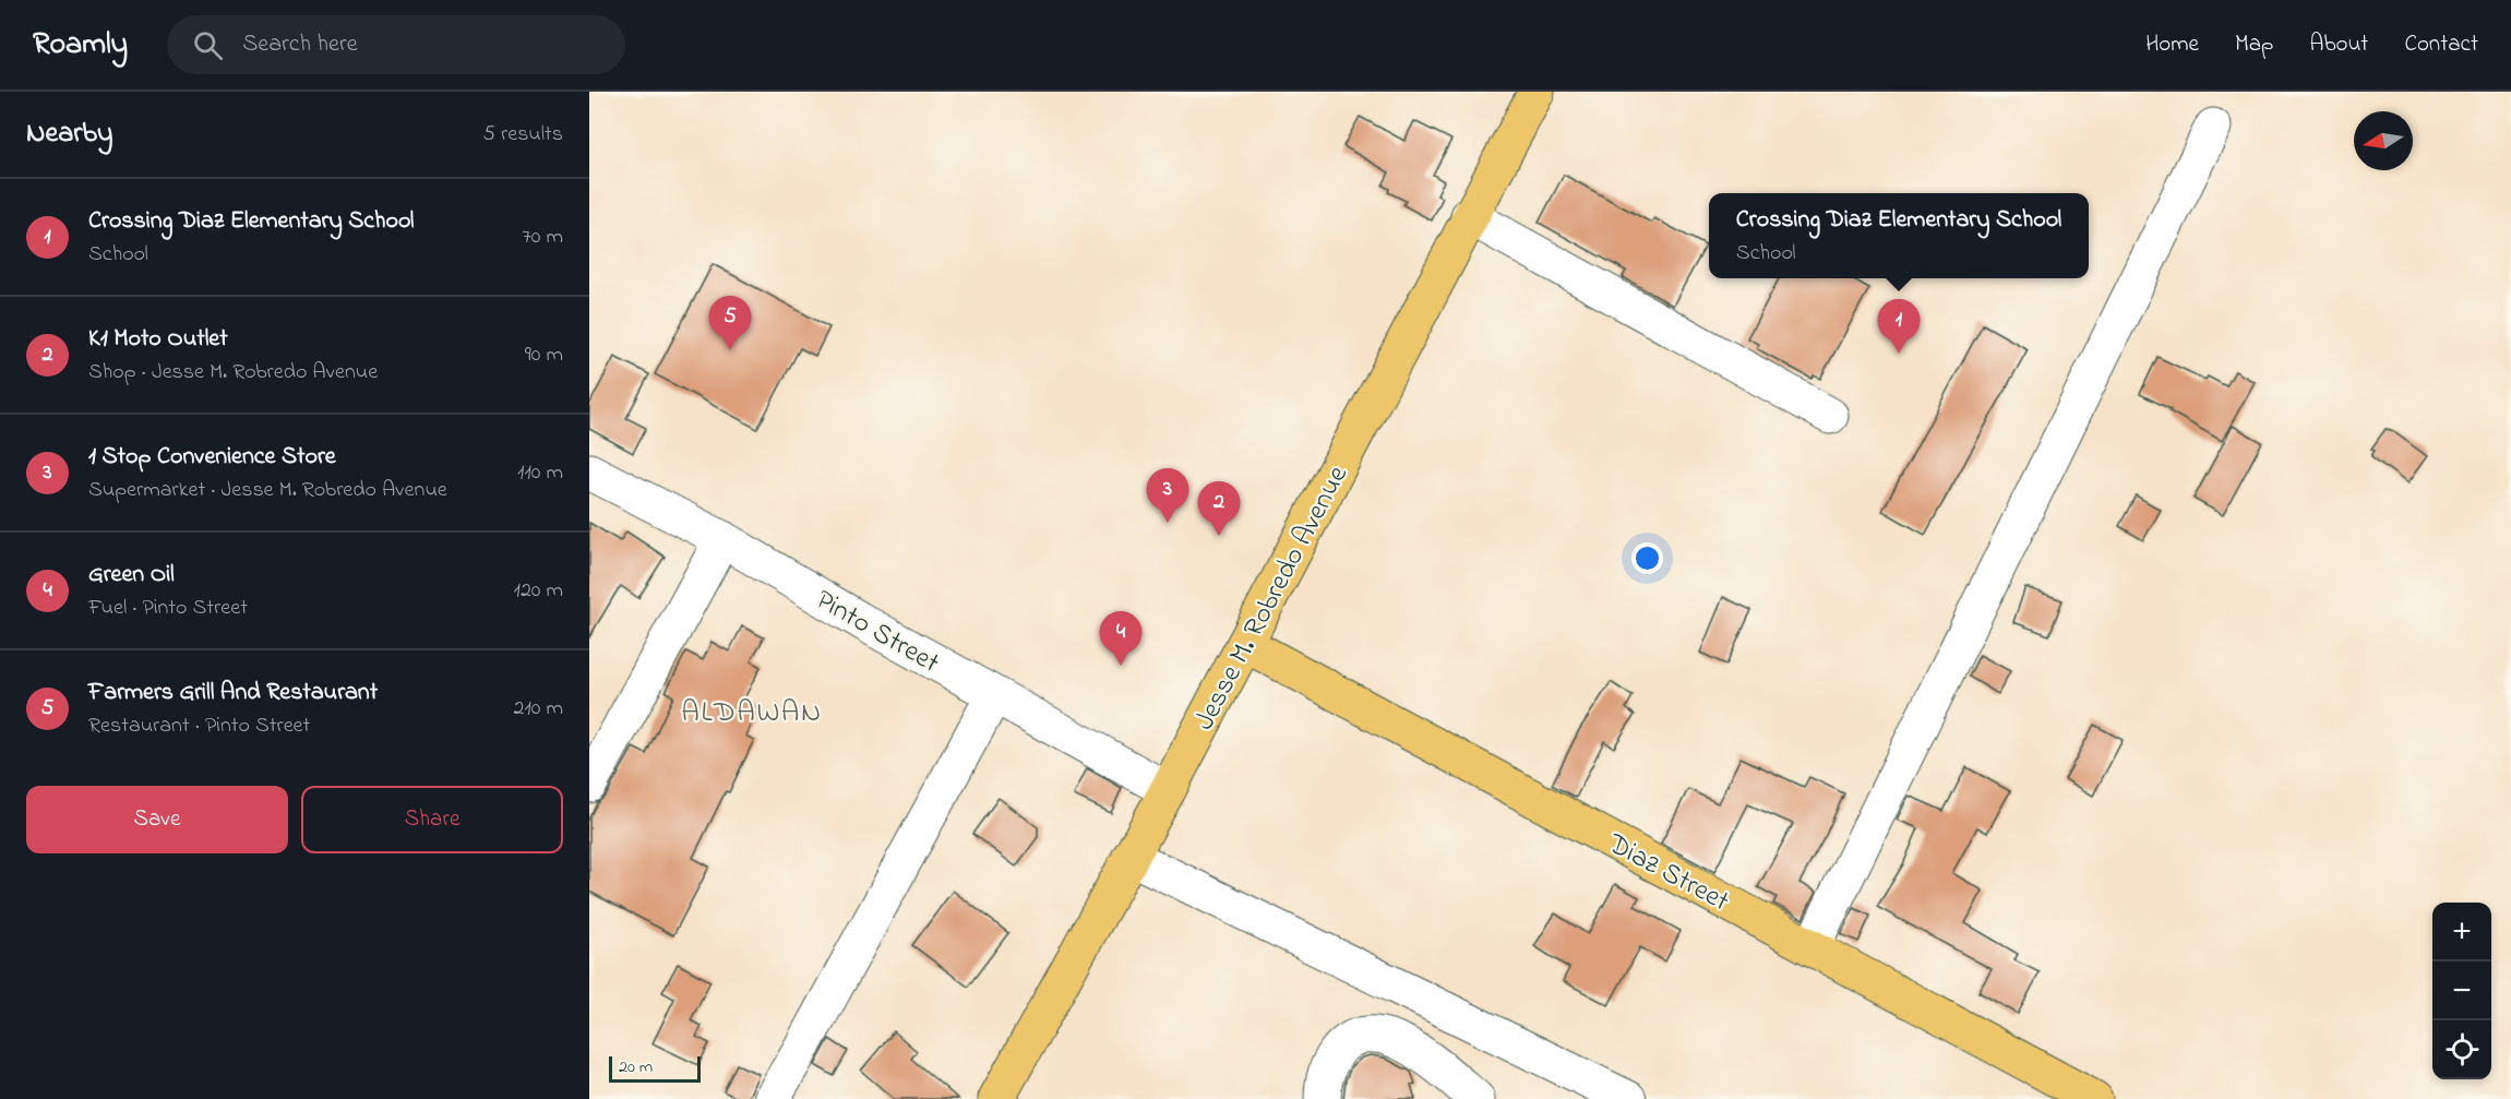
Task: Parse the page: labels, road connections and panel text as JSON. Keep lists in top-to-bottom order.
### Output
{
  "streets": {
    "main road": ["Jesse M. Robredo Avenue", "Diaz Street"],
    "street": ["Pinto Street"]
  },
  "crossings": [
    ["Jesse M. Robredo Avenue", "Pinto Street"],
    ["Jesse M. Robredo Avenue", "Diaz Street"]
  ],
  "districts": ["ALDAWAN"],
  "scale_bar": "20 m",
  "north": "left",
  "page": {
    "header": "Roamly",
    "search": "Search here",
    "nav": [
      "Home",
      "Map",
      "About",
      "Contact"
    ],
    "heading": ["Nearby", "5 results"],
    "list": [
      {
        "mark": "1",
        "name": "Crossing Diaz Elementary School",
        "note": "School",
        "value": "70 m"
      },
      {
        "mark": "2",
        "name": "K1 Moto Outlet",
        "note": "Shop · Jesse M. Robredo Avenue",
        "value": "90 m"
      },
      {
        "mark": "3",
        "name": "1 Stop Convenience Store",
        "note": "Supermarket · Jesse M. Robredo Avenue",
        "value": "110 m"
      },
      {
        "mark": "4",
        "name": "Green Oil",
        "note": "Fuel · Pinto Street",
        "value": "120 m"
      },
      {
        "mark": "5",
        "name": "Farmers Grill And Restaurant",
        "note": "Restaurant · Pinto Street",
        "value": "210 m"
      }
    ],
    "popup": ["Crossing Diaz Elementary School", "School"],
    "pins": [
      "5",
      "1",
      "3",
      "2",
      "4"
    ],
    "buttons": ["Save", "Share"],
    "map_buttons": ["+", "−"],
    "scale": "20 m"
  }
}
